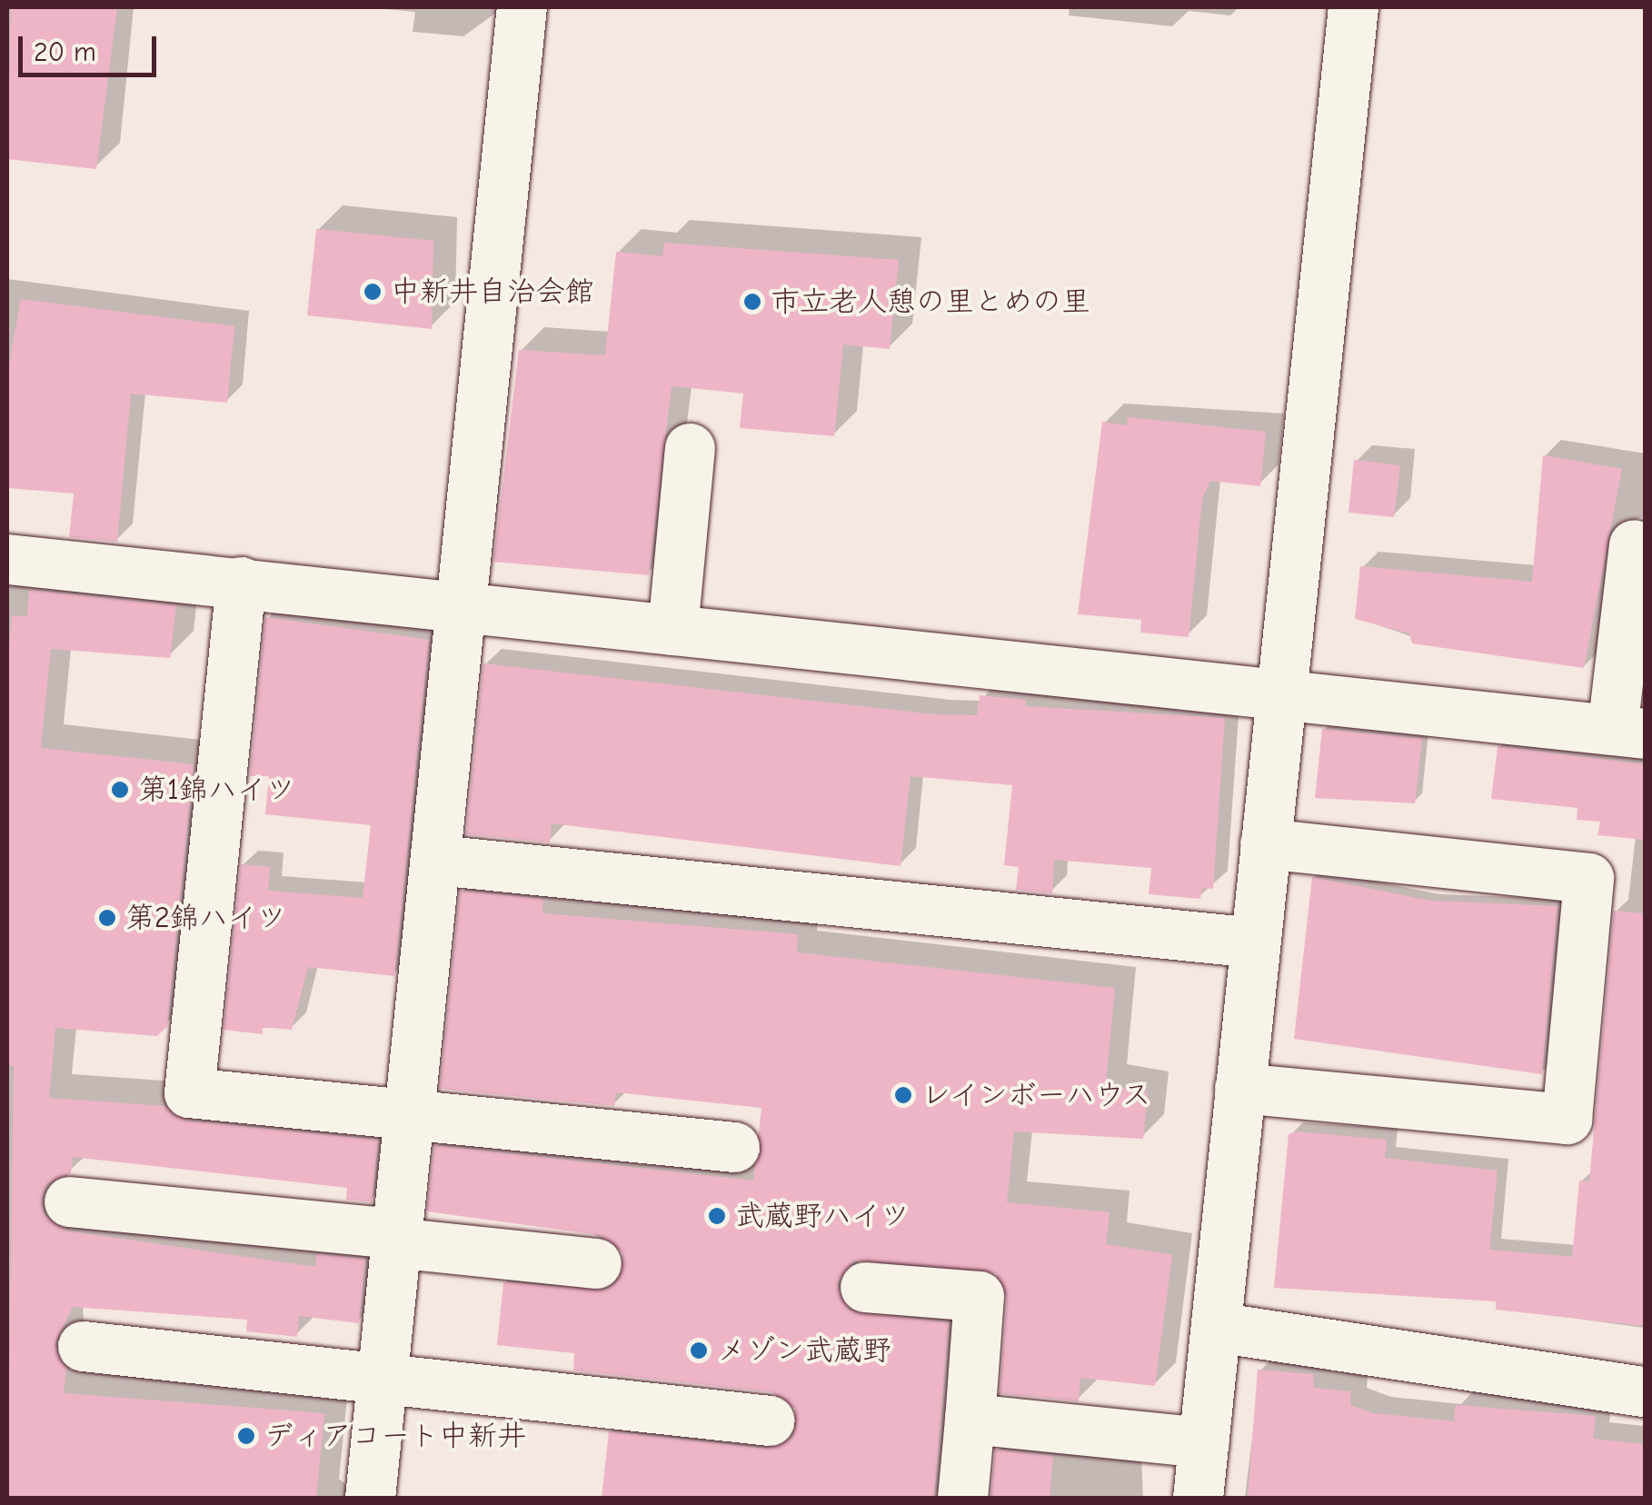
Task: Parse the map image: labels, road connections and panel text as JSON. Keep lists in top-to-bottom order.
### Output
{
  "places": [
    "中新井自治会館",
    "市立老人憩の里とめの里",
    "第1錦ハイツ",
    "第2錦ハイツ",
    "レインボーハウス",
    "武蔵野ハイツ",
    "メゾン武蔵野",
    "ディアコート中新井"
  ],
  "scale_bar": "20 m"
}
